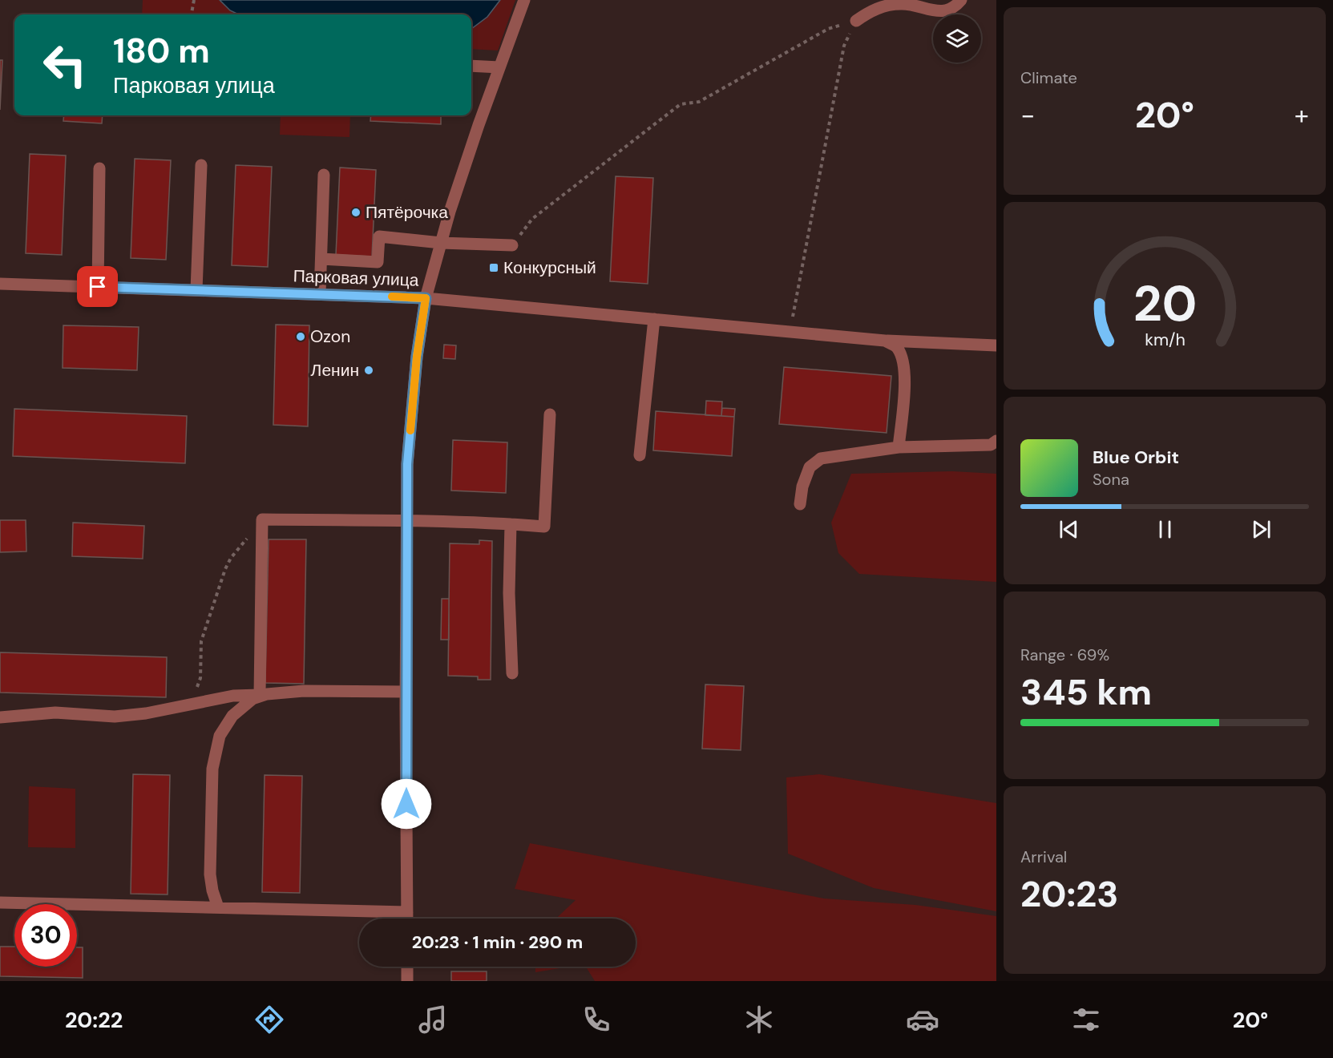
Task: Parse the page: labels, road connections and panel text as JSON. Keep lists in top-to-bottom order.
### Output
{
  "streets": {
    "street": ["Парковая улица"]
  },
  "places": {
    "other": ["Пятёрочка", "Ozon", "Ленин"],
    "transit": ["Конкурсный"]
  },
  "page": {
    "tile": [
      "Climate",
      ["Range · 69%", "345 km"],
      ["Arrival", "20:23"]
    ],
    "turn": ["180 m", "Парковая улица"],
    "heat": ["−", "20°", "+"],
    "song": ["Blue Orbit", "Sona"],
    "limit": "30",
    "trip": "20:23 · 1 min · 290 m",
    "tabs": ["20:22", "20°"],
    "gauge": ["20", "km/h"]
  }
}
